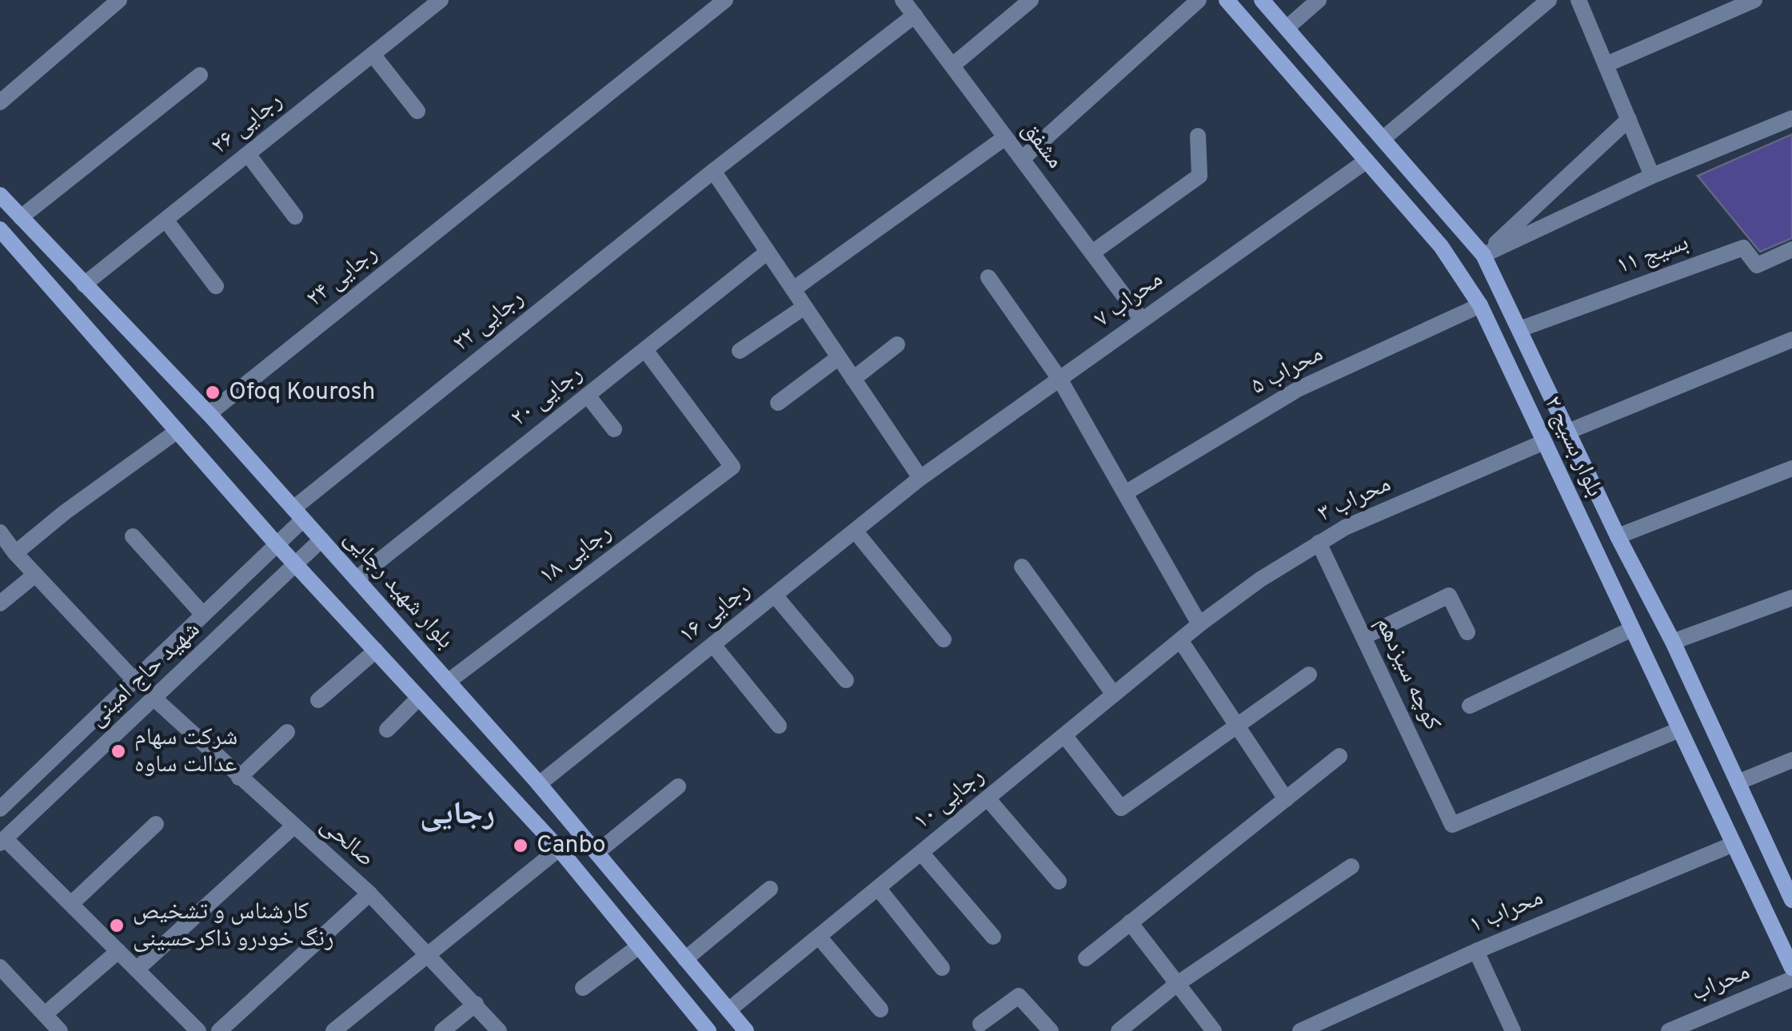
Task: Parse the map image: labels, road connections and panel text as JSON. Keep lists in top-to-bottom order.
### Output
{
  "streets": {
    "main road": ["بلوار بسیج ۲", "بلوار شهید رجایی"],
    "street": [
      "رجایی ۲۶",
      "مشفق",
      "۱۱ بسیج",
      "رجایی ۲۴",
      "محراب ۷",
      "رجایی ۲۲",
      "محراب ۵",
      "رجایی ۲۰",
      "محراب ۳",
      "رجایی ۱۸",
      "رجایی ۱۶",
      "کوچه سیزدهم",
      "شهید حاج امینی",
      "رجایی ۱۰",
      "صالحی",
      "محراب ۱",
      "محراب"
    ]
  },
  "crossings": [
    ["رجایی ۲۶", "بلوار شهید رجایی"],
    ["مشفق", "محراب ۷"],
    ["مشفق", "رجایی ۲۲"],
    ["۱۱ بسیج", "بلوار بسیج ۲"],
    ["رجایی ۲۴", "بلوار شهید رجایی"],
    ["محراب ۷", "بلوار بسیج ۲"],
    ["محراب ۷", "رجایی ۱۶"],
    ["رجایی ۲۲", "بلوار شهید رجایی"],
    ["رجایی ۲۲", "شهید حاج امینی"],
    ["محراب ۵", "بلوار بسیج ۲"],
    ["رجایی ۲۰", "رجایی ۱۸"],
    ["رجایی ۲۰", "بلوار شهید رجایی"],
    ["بلوار بسیج ۲", "محراب ۳"],
    ["بلوار بسیج ۲", "کوچه سیزدهم"],
    ["بلوار بسیج ۲", "محراب ۱"],
    ["محراب ۳", "کوچه سیزدهم"],
    ["محراب ۳", "رجایی ۱۰"],
    ["رجایی ۱۸", "بلوار شهید رجایی"],
    ["بلوار شهید رجایی", "رجایی ۱۶"],
    ["بلوار شهید رجایی", "شهید حاج امینی"],
    ["بلوار شهید رجایی", "رجایی ۱۰"],
    ["شهید حاج امینی", "صالحی"]
  ],
  "districts": ["رجایی"],
  "places": [
    "Ofoq Kourosh",
    "شرکت سهام عدالت ساوه",
    "Canbo",
    "کارشناس و تشخیص رنگ خودرو ذاکرحسینی"
  ]
}
